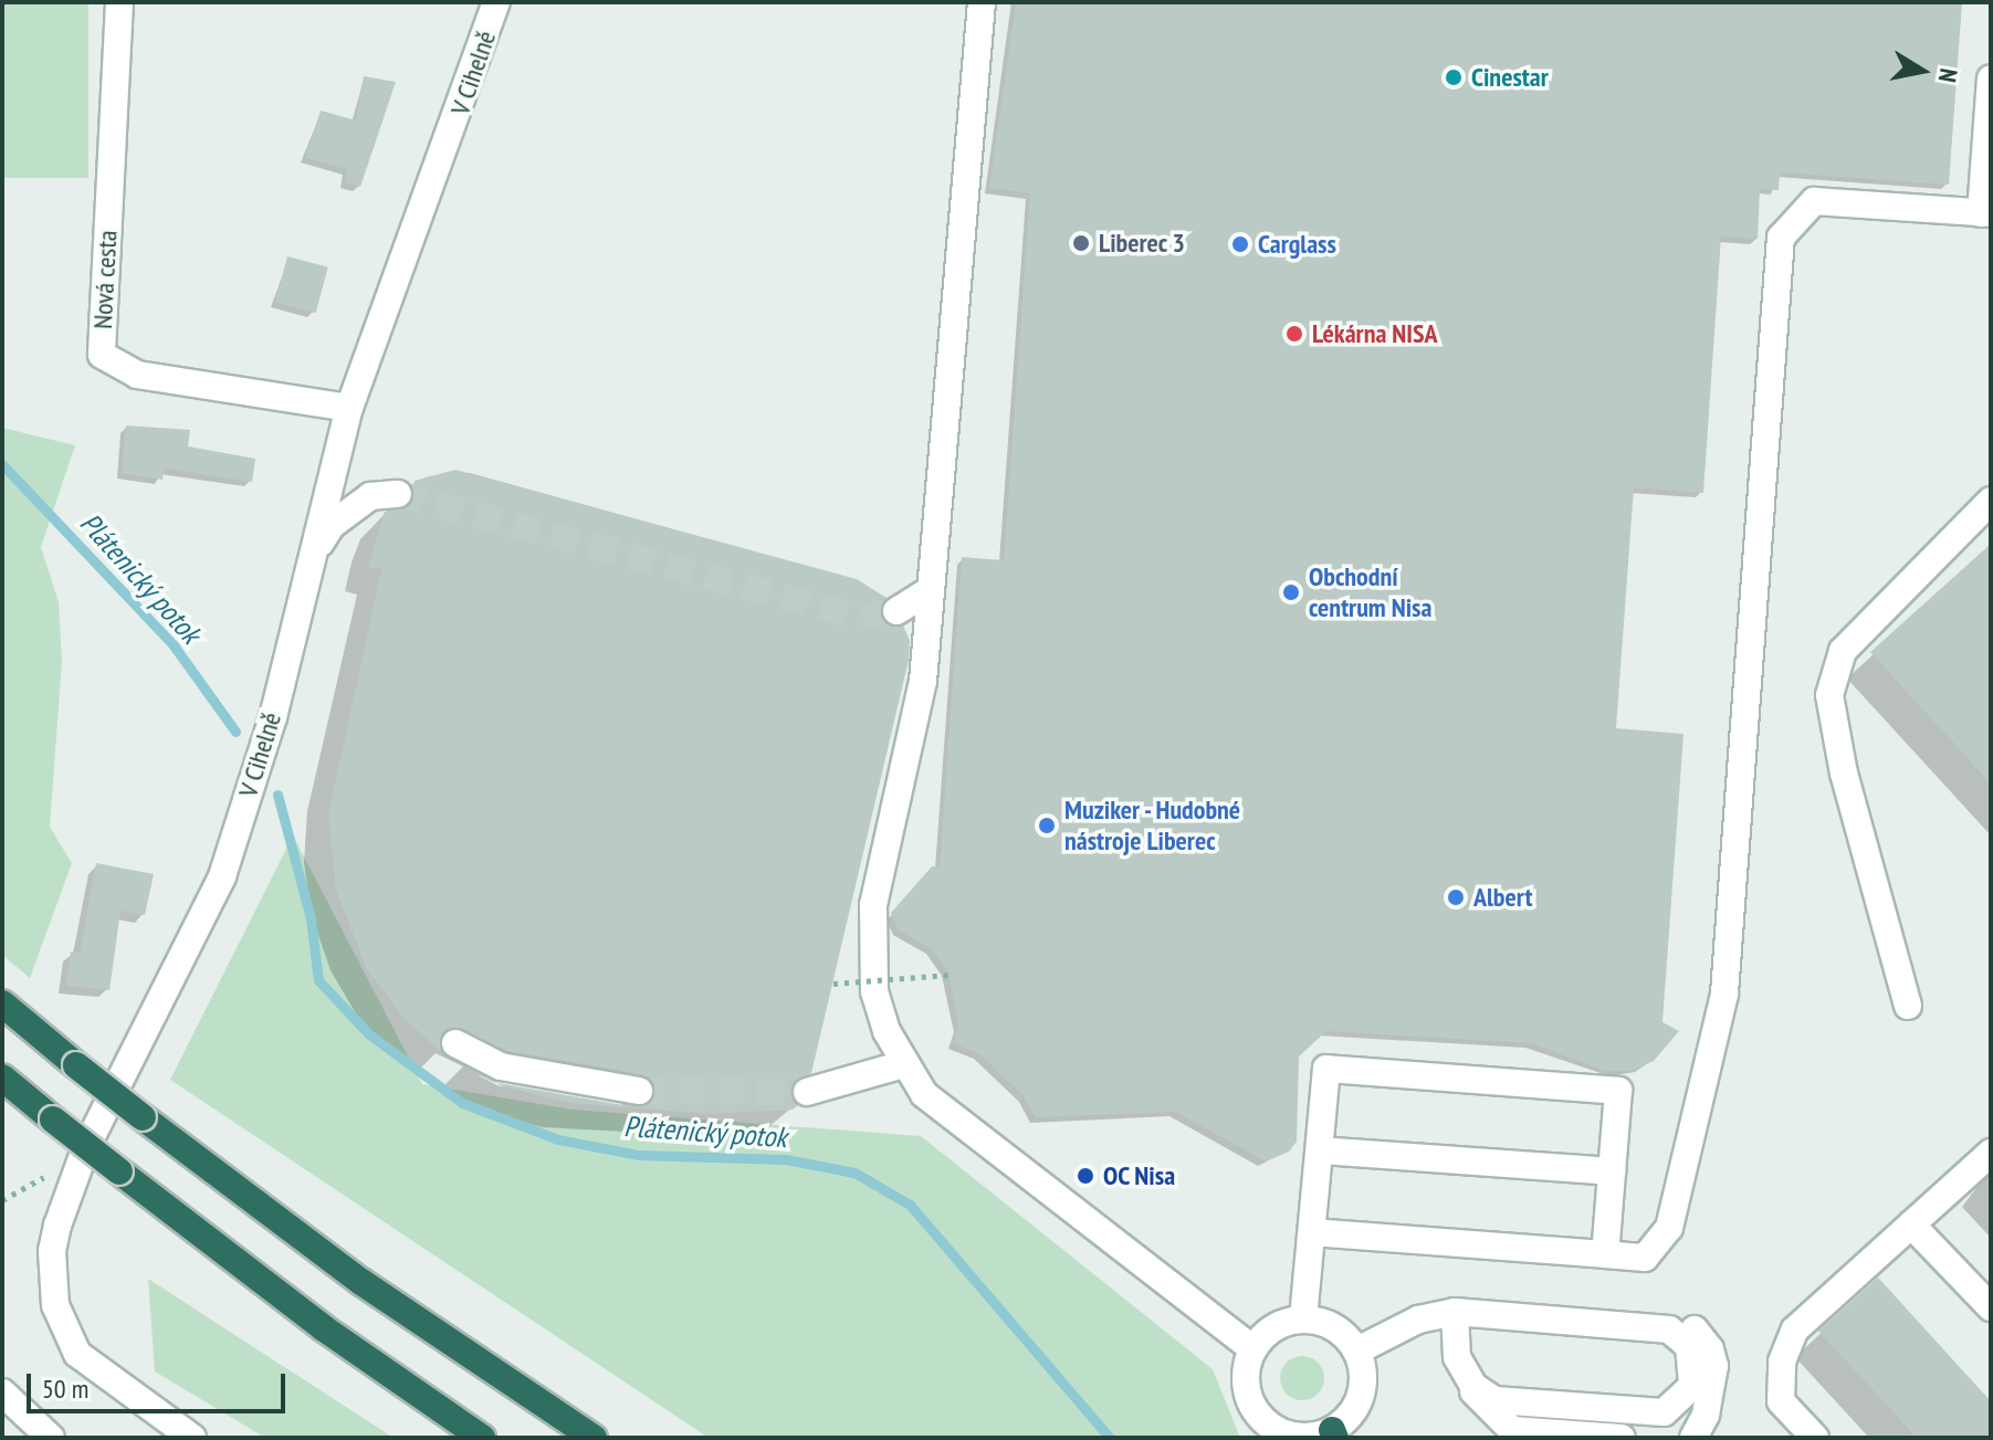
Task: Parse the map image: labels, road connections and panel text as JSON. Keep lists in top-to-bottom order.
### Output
{
  "streets": {
    "street": ["V Cihelně", "Nová cesta"]
  },
  "crossings": [
    ["V Cihelně", "Nová cesta"]
  ],
  "water": ["Plátenický potok"],
  "places": [
    "Cinestar",
    "Liberec 3",
    "Carglass",
    "Lékárna NISA",
    "Obchodní centrum Nisa",
    "Muziker - Hudobné nástroje Liberec",
    "Albert",
    "OC Nisa"
  ],
  "scale_bar": "50 m",
  "north": "right"
}
